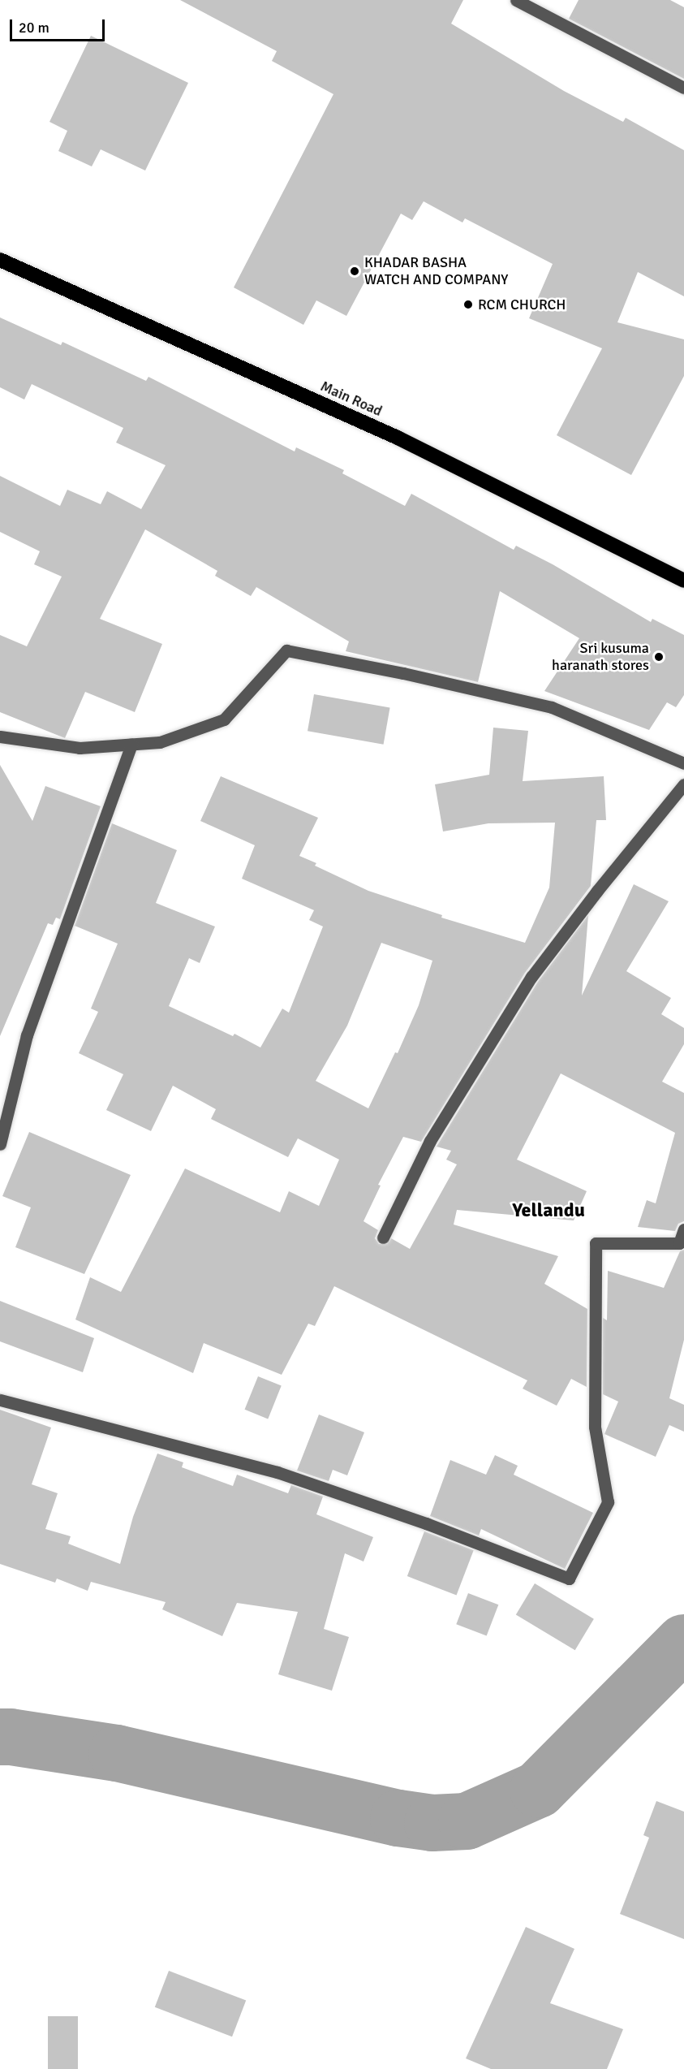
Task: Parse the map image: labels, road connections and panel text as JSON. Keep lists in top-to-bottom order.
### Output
{
  "streets": {
    "highway": ["Main Road"]
  },
  "districts": ["Yellandu"],
  "places": ["KHADAR BASHA WATCH AND COMPANY", "RCM CHURCH", "Sri kusuma haranath stores"],
  "scale_bar": "20 m"
}
